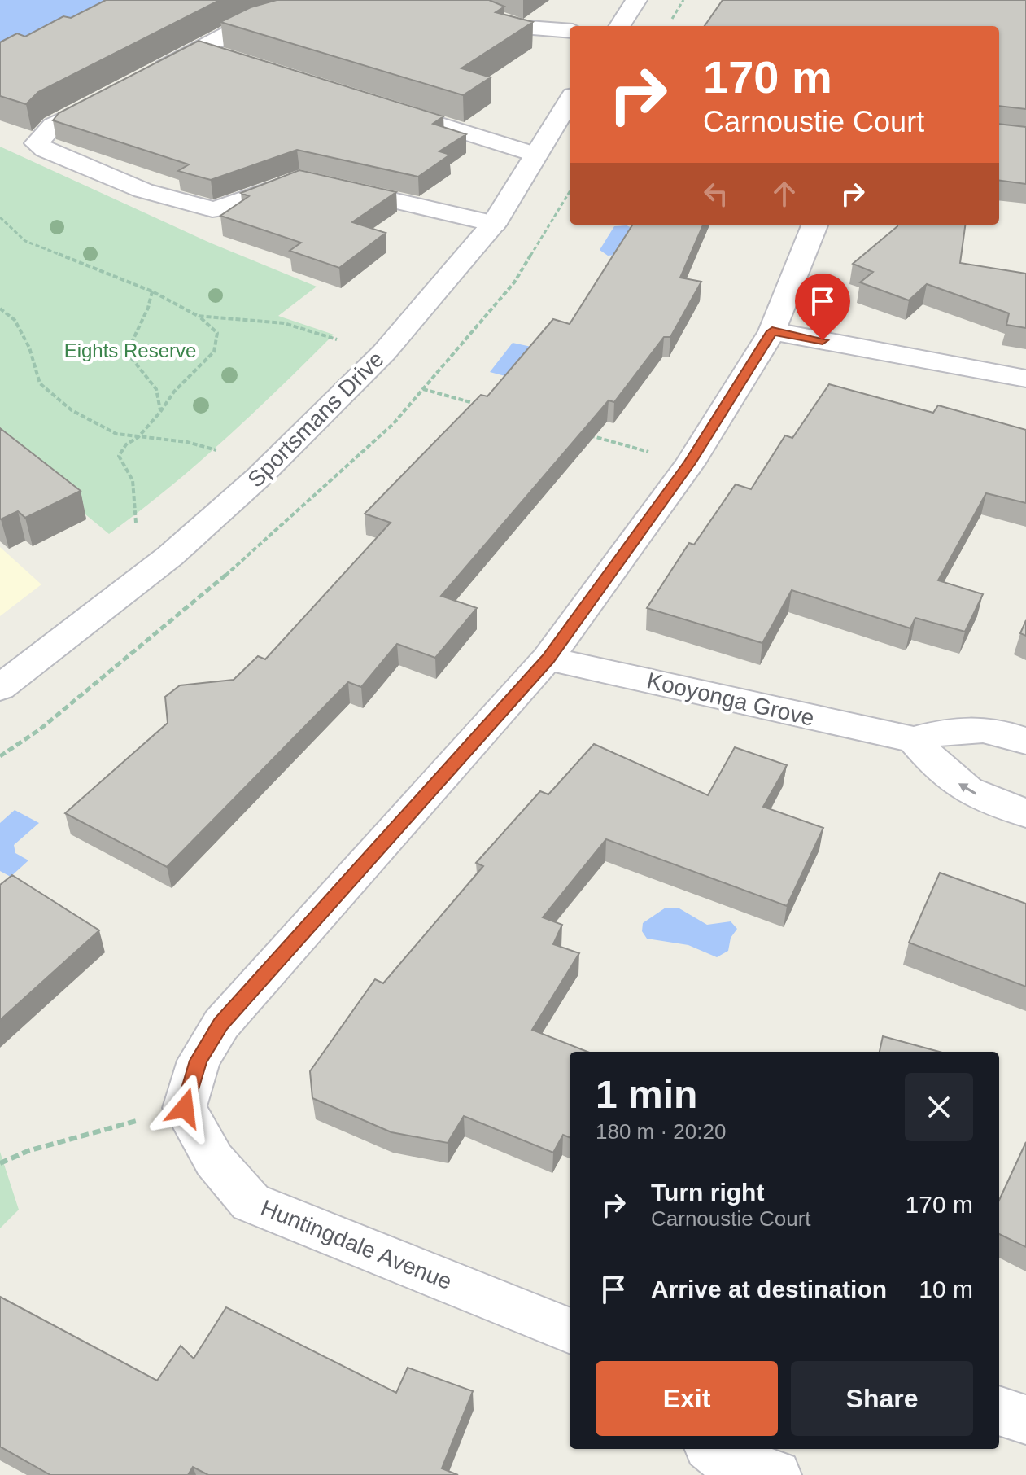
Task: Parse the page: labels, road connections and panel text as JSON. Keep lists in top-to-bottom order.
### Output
{
  "streets": {
    "street": ["Sportsmans Drive", "Kooyonga Grove", "Huntingdale Avenue"]
  },
  "parks": ["Eights Reserve"],
  "page": {
    "turn": ["170 m", "Carnoustie Court"],
    "heading": ["1 min", "180 m · 20:20"],
    "list": [
      {
        "name": "Turn right",
        "note": "Carnoustie Court",
        "value": "170 m"
      },
      {
        "name": "Arrive at destination",
        "value": "10 m"
      }
    ],
    "buttons": ["Exit", "Share"]
  }
}
